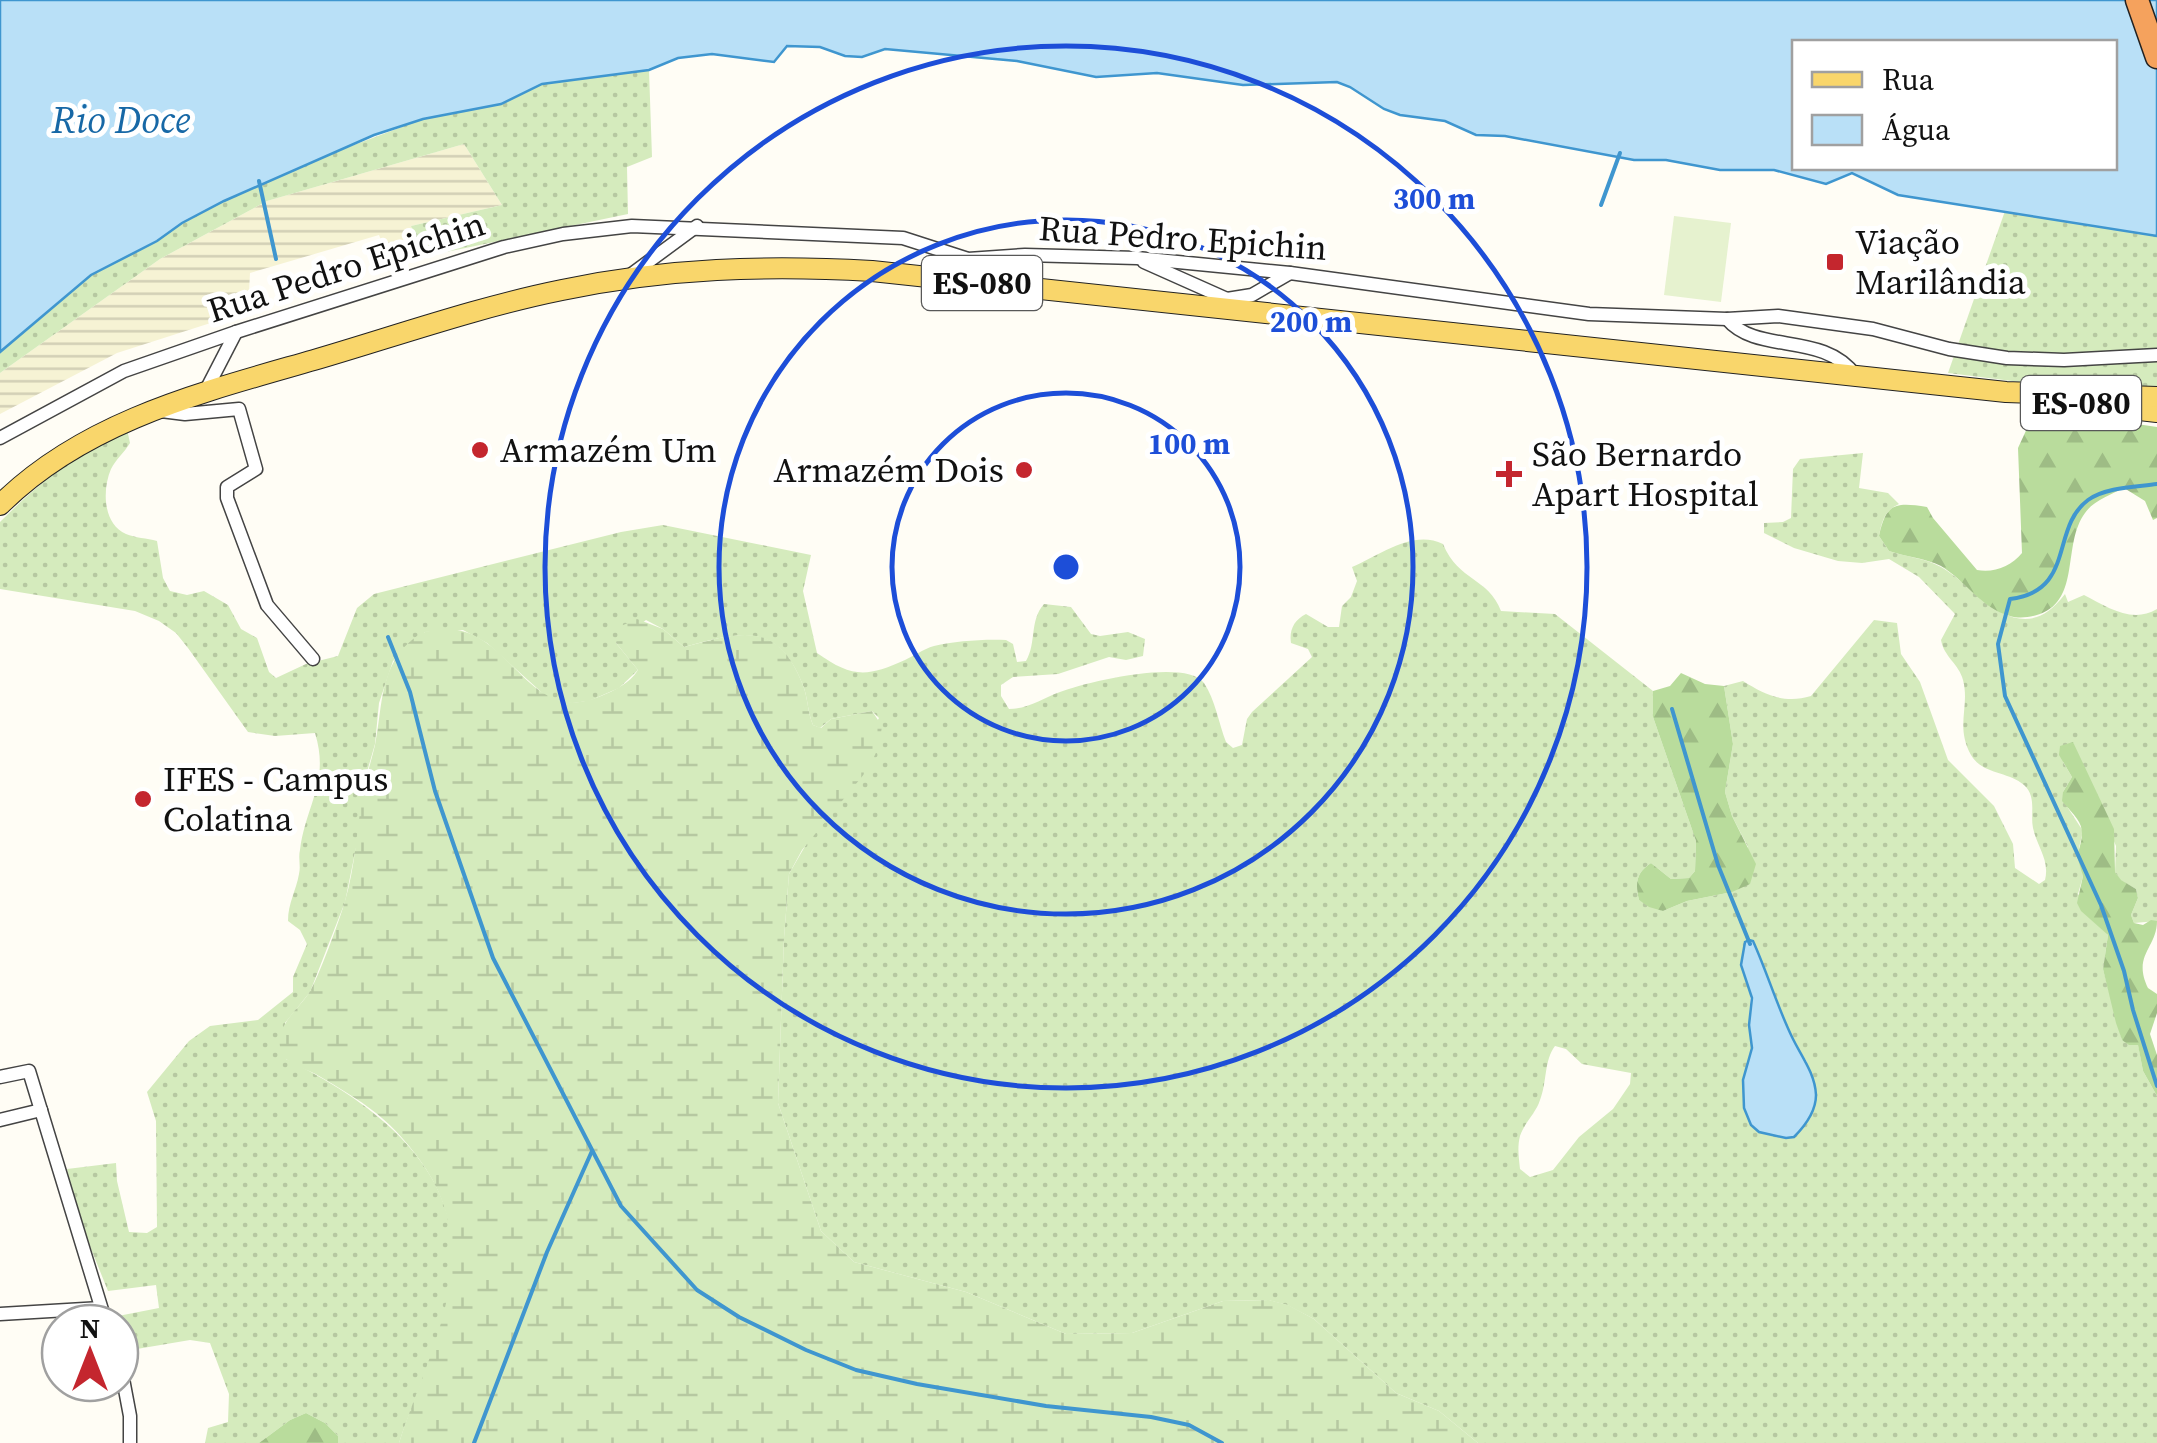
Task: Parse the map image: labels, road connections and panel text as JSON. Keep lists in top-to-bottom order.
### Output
{
  "streets": {
    "main road": ["ES-080"],
    "street": ["Rua Pedro Epichin"]
  },
  "water": ["Rio Doce"],
  "places": {
    "transit": ["Viação Marilândia"],
    "other": ["Armazém Um", "Armazém Dois", "IFES - Campus Colatina"],
    "health": ["São Bernardo Apart Hospital"]
  },
  "legend": ["Rua", "Água"],
  "north": "top",
  "rings": ["300 m", "200 m", "100 m"]
}
